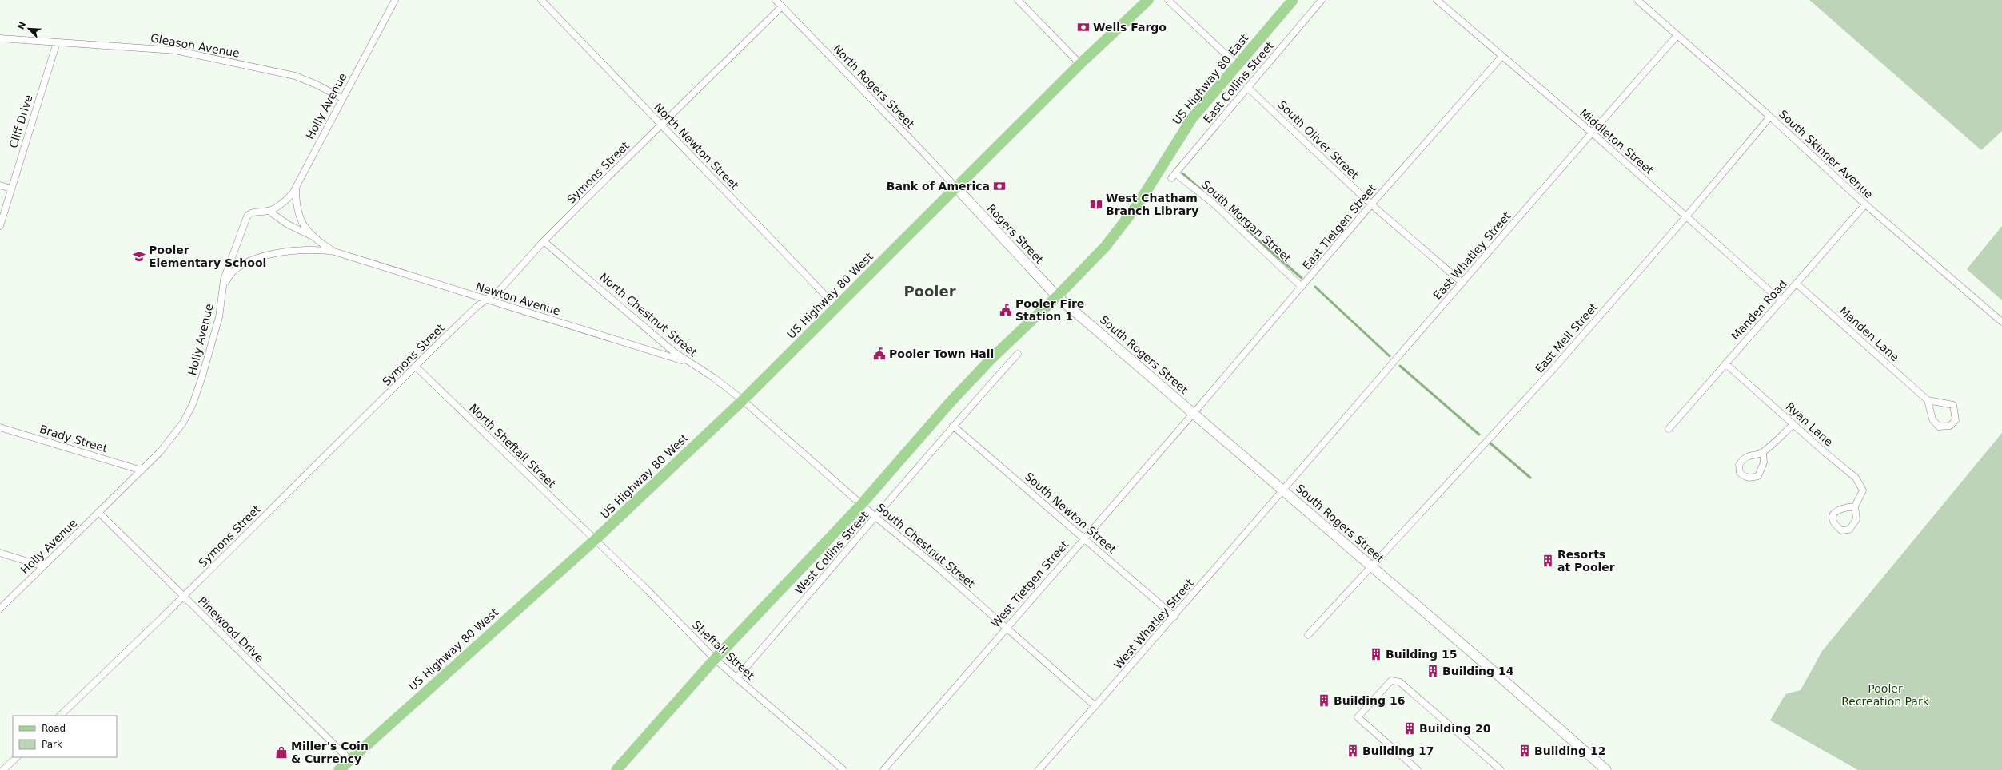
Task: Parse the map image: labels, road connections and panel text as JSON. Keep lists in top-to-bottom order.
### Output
{
  "streets": {
    "main road": ["US Highway 80 East", "US Highway 80 West"],
    "street": [
      "Gleason Avenue",
      "East Collins Street",
      "North Rogers Street",
      "Holly Avenue",
      "Cliff Drive",
      "South Oliver Street",
      "Middleton Street",
      "North Newton Street",
      "South Skinner Avenue",
      "Symons Street",
      "South Morgan Street",
      "East Tietgen Street",
      "Rogers Street",
      "East Whatley Street",
      "Newton Avenue",
      "Manden Road",
      "North Chestnut Street",
      "Manden Lane",
      "East Mell Street",
      "South Rogers Street",
      "Ryan Lane",
      "Brady Street",
      "North Sheftall Street",
      "South Newton Street",
      "South Chestnut Street",
      "West Collins Street",
      "West Tietgen Street",
      "West Whatley Street",
      "Pinewood Drive",
      "Sheftall Street"
    ]
  },
  "crossings": [
    ["Gleason Avenue", "Holly Avenue"],
    ["Gleason Avenue", "Cliff Drive"],
    ["US Highway 80 East", "Rogers Street"],
    ["US Highway 80 East", "South Rogers Street"],
    ["East Collins Street", "South Oliver Street"],
    ["East Collins Street", "South Morgan Street"],
    ["North Rogers Street", "Symons Street"],
    ["North Rogers Street", "Rogers Street"],
    ["North Rogers Street", "US Highway 80 West"],
    ["Holly Avenue", "Newton Avenue"],
    ["Holly Avenue", "Brady Street"],
    ["Holly Avenue", "Pinewood Drive"],
    ["South Oliver Street", "East Tietgen Street"],
    ["South Oliver Street", "East Whatley Street"],
    ["Middleton Street", "East Tietgen Street"],
    ["Middleton Street", "East Whatley Street"],
    ["Middleton Street", "Manden Road"],
    ["Middleton Street", "East Mell Street"],
    ["North Newton Street", "Symons Street"],
    ["North Newton Street", "US Highway 80 West"],
    ["South Skinner Avenue", "East Whatley Street"],
    ["South Skinner Avenue", "Manden Road"],
    ["South Skinner Avenue", "East Mell Street"],
    ["Symons Street", "Newton Avenue"],
    ["Symons Street", "North Chestnut Street"],
    ["Symons Street", "North Sheftall Street"],
    ["Symons Street", "Pinewood Drive"],
    ["South Morgan Street", "East Tietgen Street"],
    ["East Tietgen Street", "South Rogers Street"],
    ["East Tietgen Street", "West Tietgen Street"],
    ["Rogers Street", "US Highway 80 West"],
    ["Rogers Street", "South Rogers Street"],
    ["East Whatley Street", "South Rogers Street"],
    ["East Whatley Street", "West Whatley Street"],
    ["US Highway 80 West", "North Chestnut Street"],
    ["US Highway 80 West", "North Sheftall Street"],
    ["US Highway 80 West", "South Chestnut Street"],
    ["US Highway 80 West", "Pinewood Drive"],
    ["US Highway 80 West", "Sheftall Street"],
    ["Newton Avenue", "North Chestnut Street"],
    ["Manden Road", "Manden Lane"],
    ["Manden Road", "Ryan Lane"],
    ["North Chestnut Street", "South Chestnut Street"],
    ["East Mell Street", "South Rogers Street"],
    ["South Rogers Street", "West Tietgen Street"],
    ["South Rogers Street", "West Whatley Street"],
    ["North Sheftall Street", "Sheftall Street"],
    ["South Newton Street", "West Collins Street"],
    ["South Newton Street", "West Tietgen Street"],
    ["South Newton Street", "West Whatley Street"],
    ["South Chestnut Street", "West Collins Street"],
    ["South Chestnut Street", "West Tietgen Street"],
    ["South Chestnut Street", "West Whatley Street"],
    ["West Collins Street", "Sheftall Street"]
  ],
  "districts": ["Pooler"],
  "parks": ["Pooler Recreation Park"],
  "places": {
    "bank": ["Wells Fargo", "Bank of America"],
    "library": ["West Chatham Branch Library"],
    "school or university": ["Pooler Elementary School"],
    "public building": ["Pooler Fire Station 1", "Pooler Town Hall"],
    "building": [
      "Resorts at Pooler",
      "Building 15",
      "Building 14",
      "Building 16",
      "Building 20",
      "Building 17",
      "Building 12"
    ],
    "shop": ["Miller's Coin & Currency"]
  },
  "legend": ["Road", "Park"],
  "north": "top left"
}
